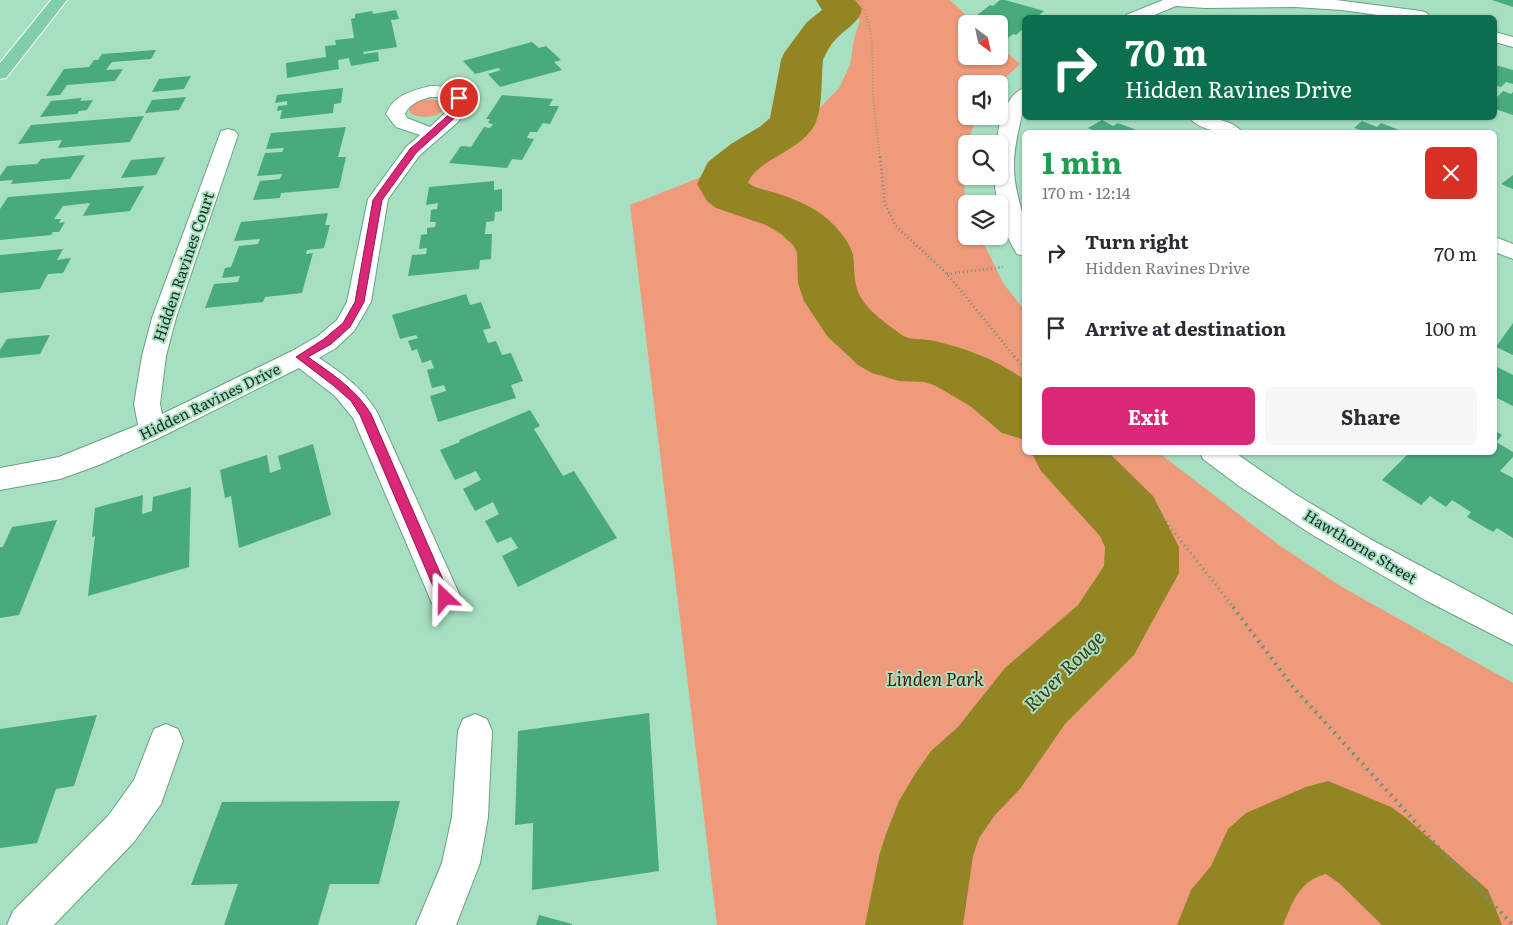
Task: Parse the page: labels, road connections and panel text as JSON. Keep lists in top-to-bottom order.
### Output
{
  "streets": {
    "street": ["Hidden Ravines Court", "Hidden Ravines Drive", "Hawthorne Street"]
  },
  "crossings": [
    ["Hidden Ravines Court", "Hidden Ravines Drive"]
  ],
  "water": ["River Rouge"],
  "parks": ["Linden Park"],
  "north": "bottom right",
  "page": {
    "turn": ["70 m", "Hidden Ravines Drive"],
    "heading": ["1 min", "170 m · 12:14"],
    "list": [
      {
        "name": "Turn right",
        "note": "Hidden Ravines Drive",
        "value": "70 m"
      },
      {
        "name": "Arrive at destination",
        "value": "100 m"
      }
    ],
    "buttons": ["Exit", "Share"]
  }
}
